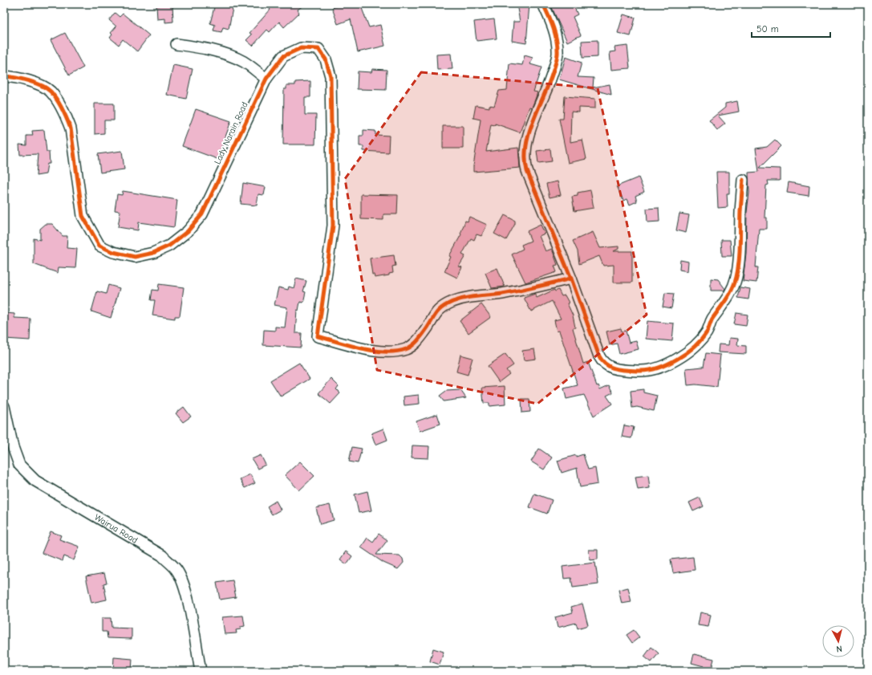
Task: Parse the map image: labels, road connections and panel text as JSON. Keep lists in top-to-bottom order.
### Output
{
  "streets": {
    "street": ["Lady Narain Road", "Wairua Road"]
  },
  "scale_bar": "50 m",
  "north": "bottom"
}
